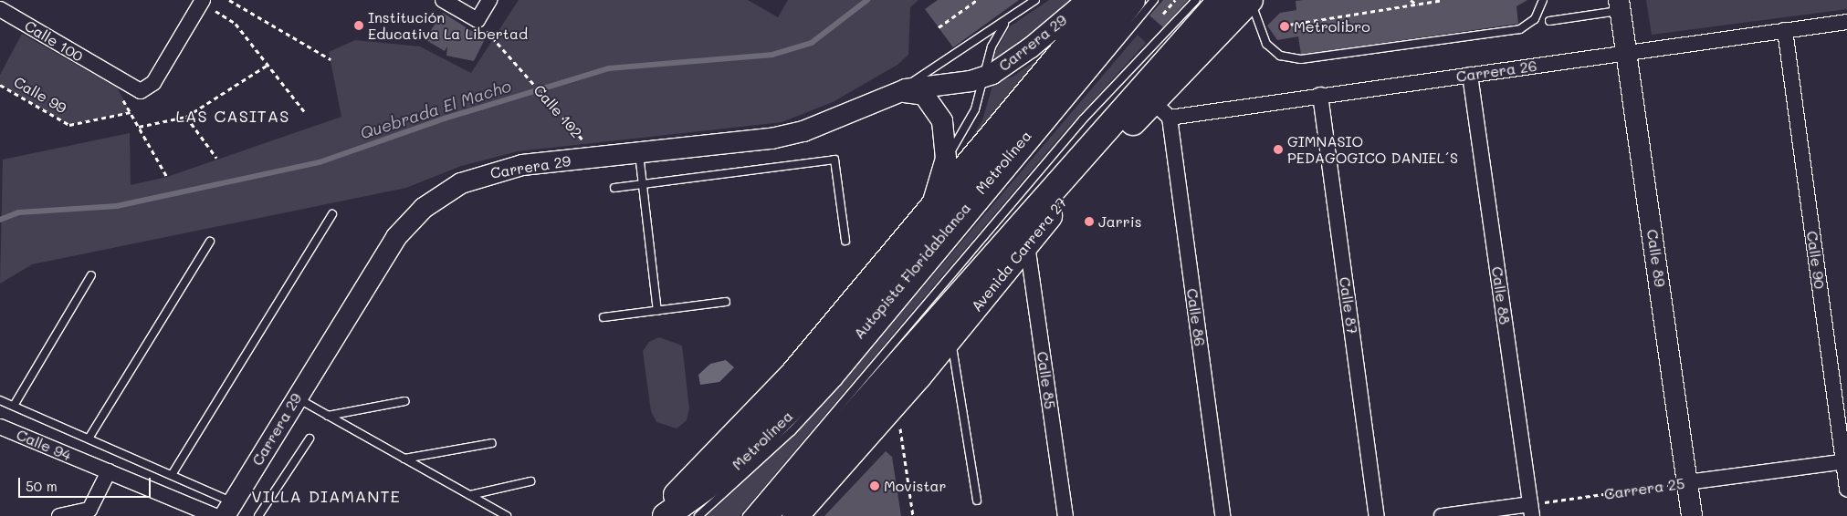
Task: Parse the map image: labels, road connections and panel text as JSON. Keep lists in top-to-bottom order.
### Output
{
  "streets": {
    "highway": ["Avenida Carrera 27", "Autopista Floridablanca"],
    "street": [
      "Calle 100",
      "Carrera 29",
      "Carrera 26",
      "Calle 89",
      "Calle 90",
      "Calle 88",
      "Calle 87",
      "Calle 86",
      "Calle 85",
      "Calle 94",
      "Carrera 25"
    ],
    "lane": ["Metrolínea"],
    "path": ["Calle 99", "Calle 102"]
  },
  "crossings": [
    ["Carrera 26", "Avenida Carrera 27"],
    ["Carrera 26", "Calle 89"],
    ["Carrera 26", "Calle 90"],
    ["Carrera 26", "Calle 88"],
    ["Carrera 26", "Calle 87"],
    ["Carrera 26", "Calle 86"],
    ["Avenida Carrera 27", "Calle 86"],
    ["Avenida Carrera 27", "Calle 85"],
    ["Calle 89", "Carrera 25"],
    ["Calle 90", "Carrera 25"],
    ["Calle 88", "Carrera 25"]
  ],
  "districts": ["LAS CASITAS", "VILLA DIAMANTE"],
  "water": ["Quebrada El Macho"],
  "places": [
    "Institución Educativa La Libertad",
    "Metrolibro",
    "GIMNASIO PEDAGOGICO DANIEL´S",
    "Jarris",
    "Movistar"
  ],
  "scale_bar": "50 m"
}
